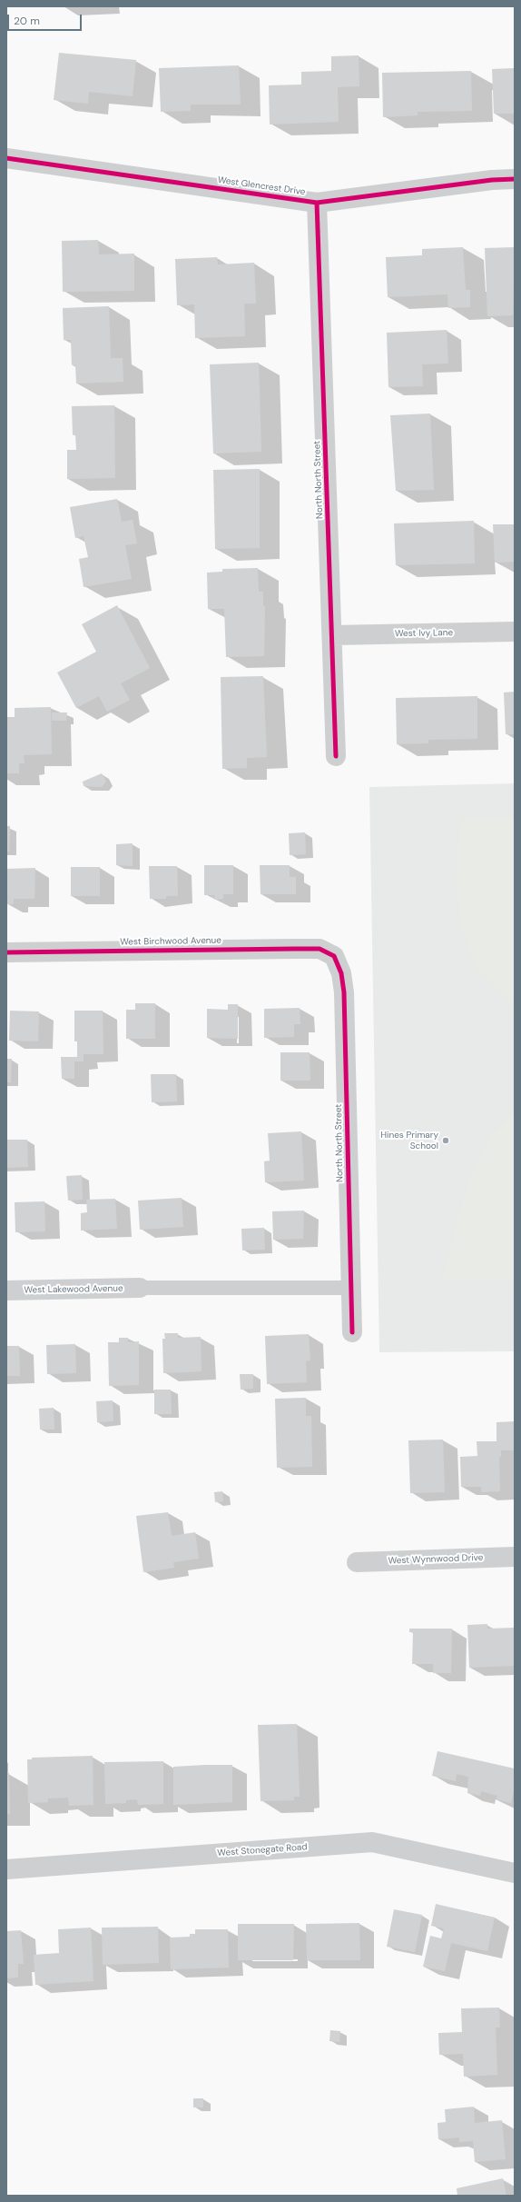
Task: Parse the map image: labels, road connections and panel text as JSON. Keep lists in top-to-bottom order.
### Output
{
  "streets": {
    "street": [
      "West Glencrest Drive",
      "North North Street",
      "West Ivy Lane",
      "West Birchwood Avenue",
      "West Lakewood Avenue",
      "West Wynnwood Drive",
      "West Stonegate Road"
    ]
  },
  "crossings": [
    ["West Glencrest Drive", "North North Street"],
    ["North North Street", "West Ivy Lane"],
    ["North North Street", "West Birchwood Avenue"]
  ],
  "places": ["Hines Primary School"],
  "scale_bar": "20 m"
}
